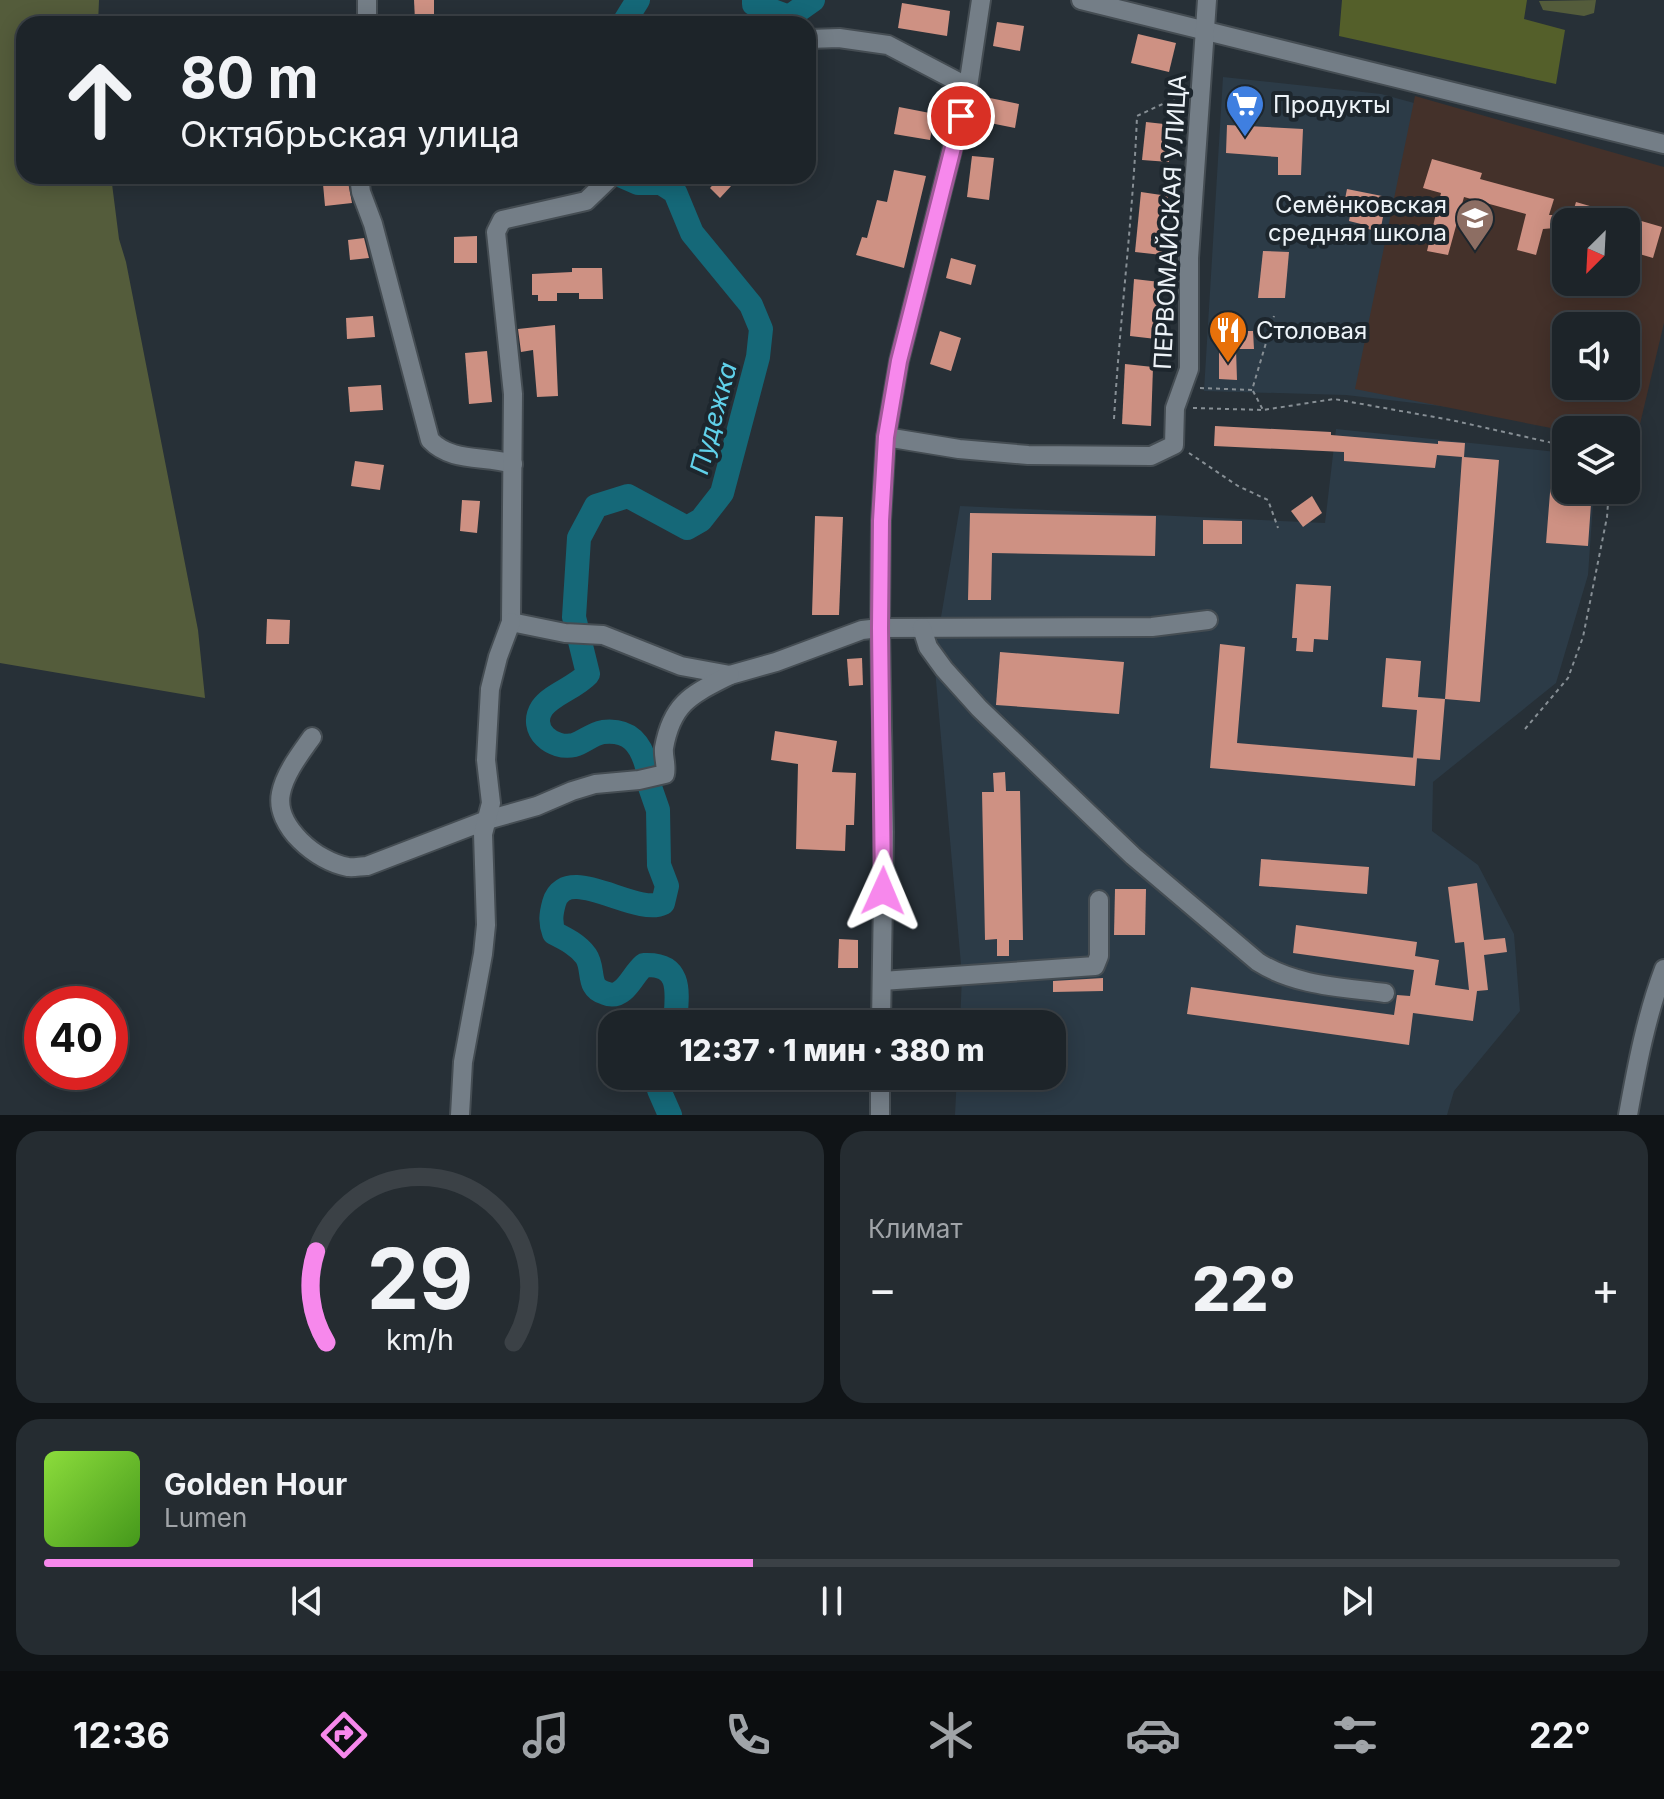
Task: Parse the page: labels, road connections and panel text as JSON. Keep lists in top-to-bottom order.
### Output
{
  "streets": {
    "street": ["ПЕРВОМАЙСКАЯ УЛИЦА"]
  },
  "water": ["Пудежка"],
  "places": {
    "supermarket": ["Продукты"],
    "school or university": ["Семёнковская средняя школа"],
    "restaurant": ["Столовая"]
  },
  "north": "bottom left",
  "page": {
    "turn": ["80 m", "Октябрьская улица"],
    "limit": "40",
    "trip": "12:37 · 1 мин · 380 m",
    "tile": "Климат",
    "heat": ["−", "22°", "+"],
    "song": ["Golden Hour", "Lumen"],
    "tabs": ["12:36", "22°"],
    "gauge": ["29", "km/h"]
  }
}
